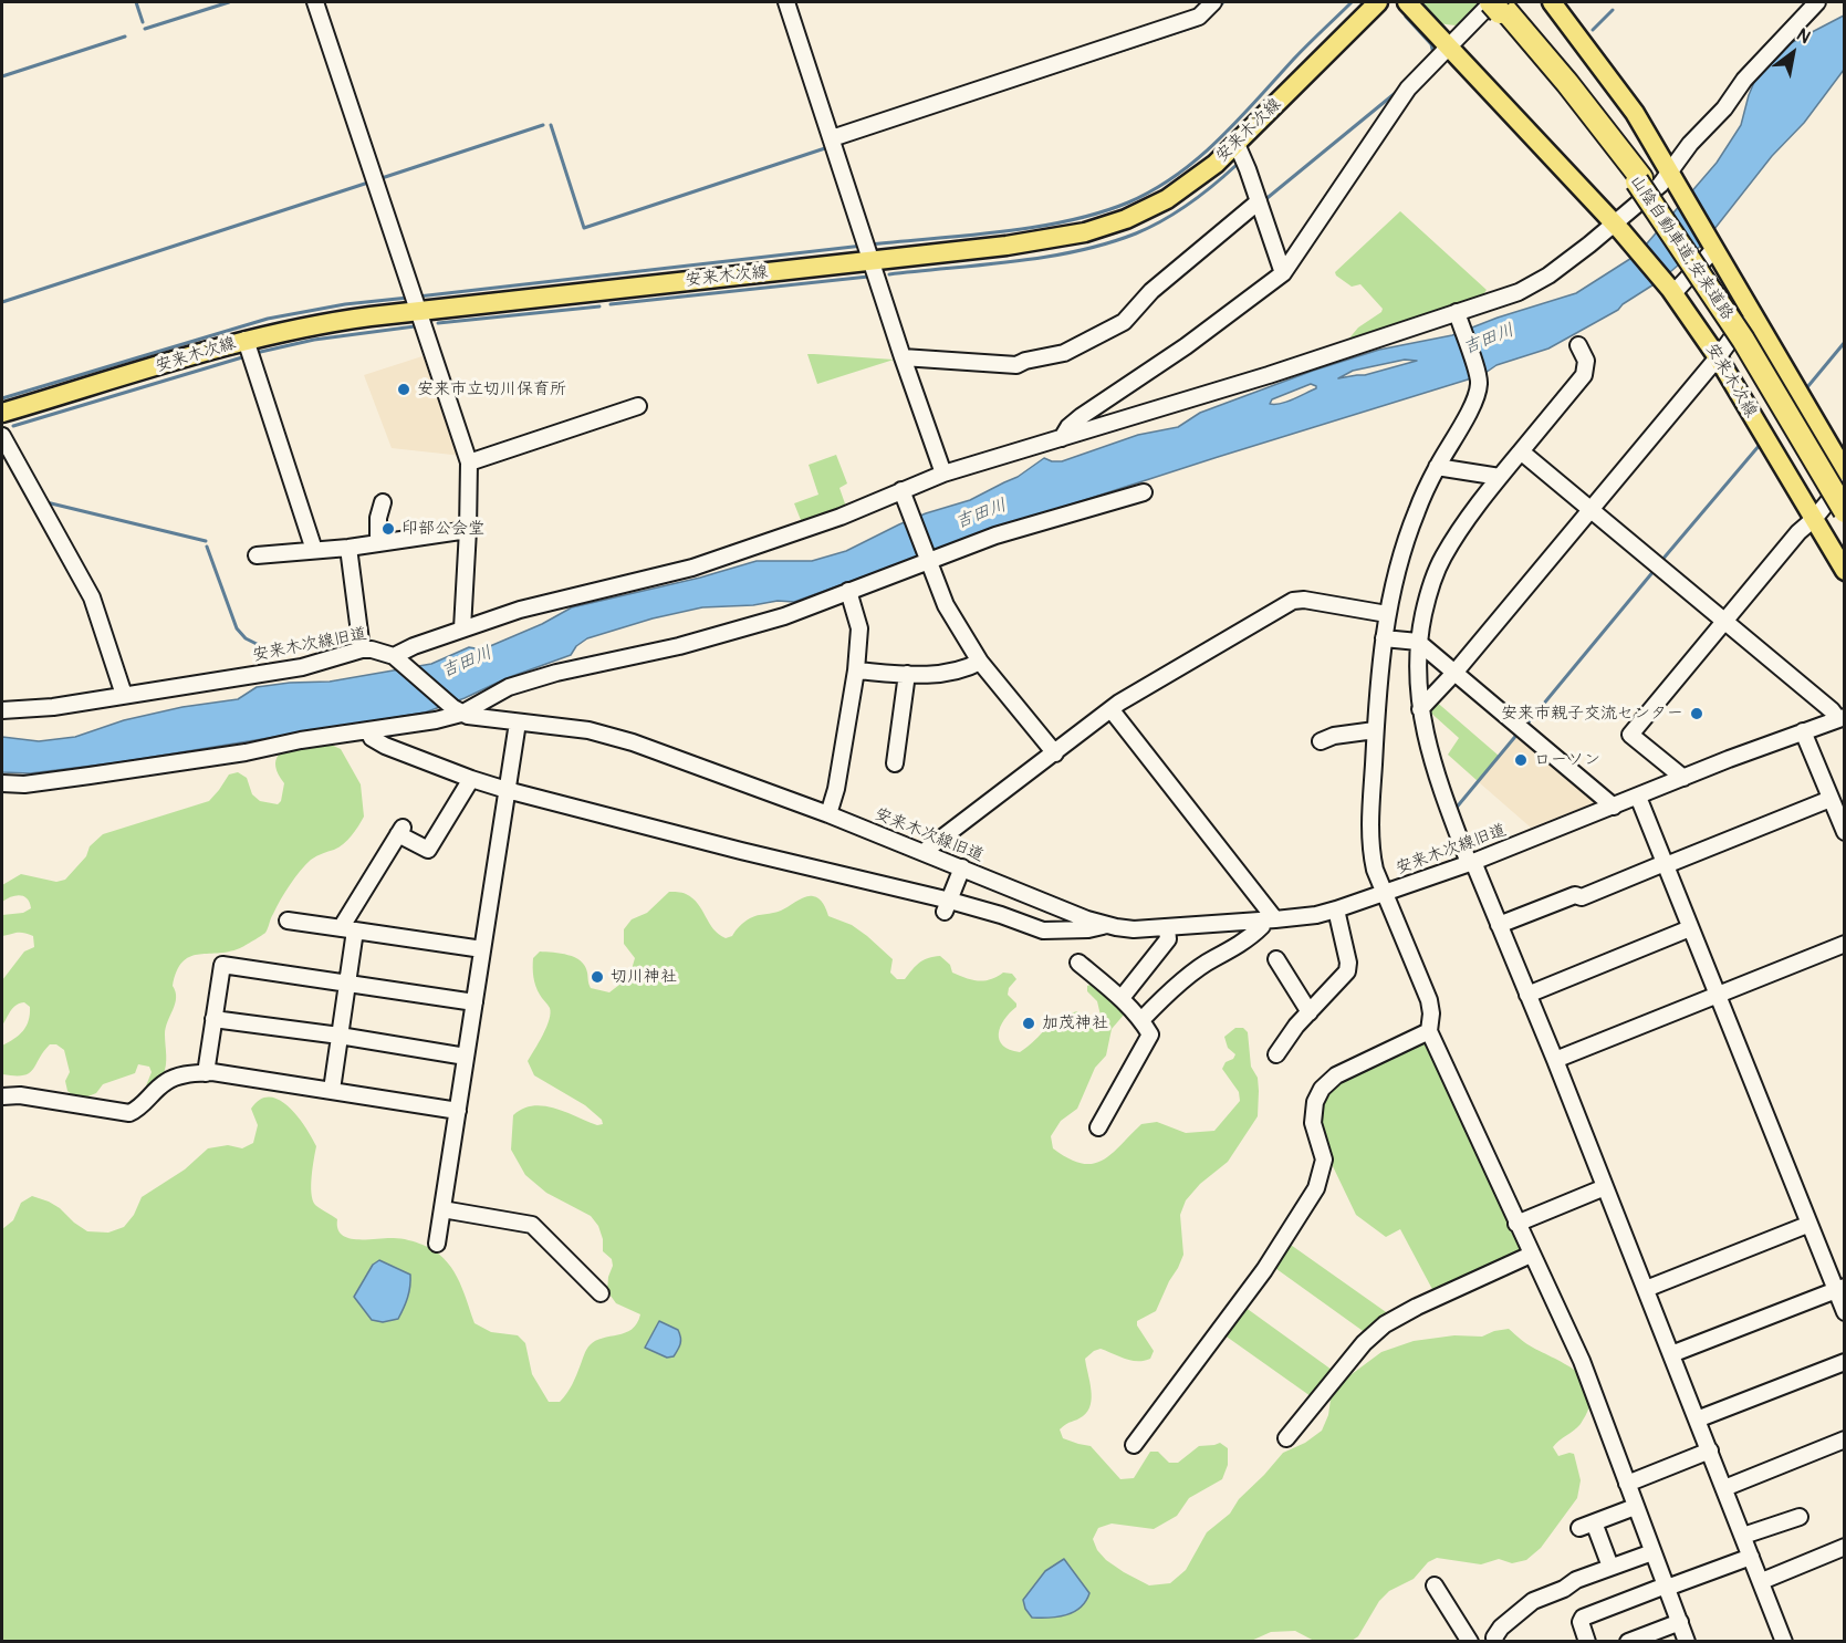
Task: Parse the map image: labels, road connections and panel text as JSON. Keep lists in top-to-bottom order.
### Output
{
  "streets": {
    "highway": ["山陰自動車道;安来道路"],
    "main road": ["安来木次線"],
    "street": ["安来木次線旧道"]
  },
  "water": ["吉田川"],
  "places": [
    "安来市立切川保育所",
    "印部公会堂",
    "安来市親子交流センター",
    "ローソン",
    "切川神社",
    "加茂神社"
  ],
  "north": "top right"
}
